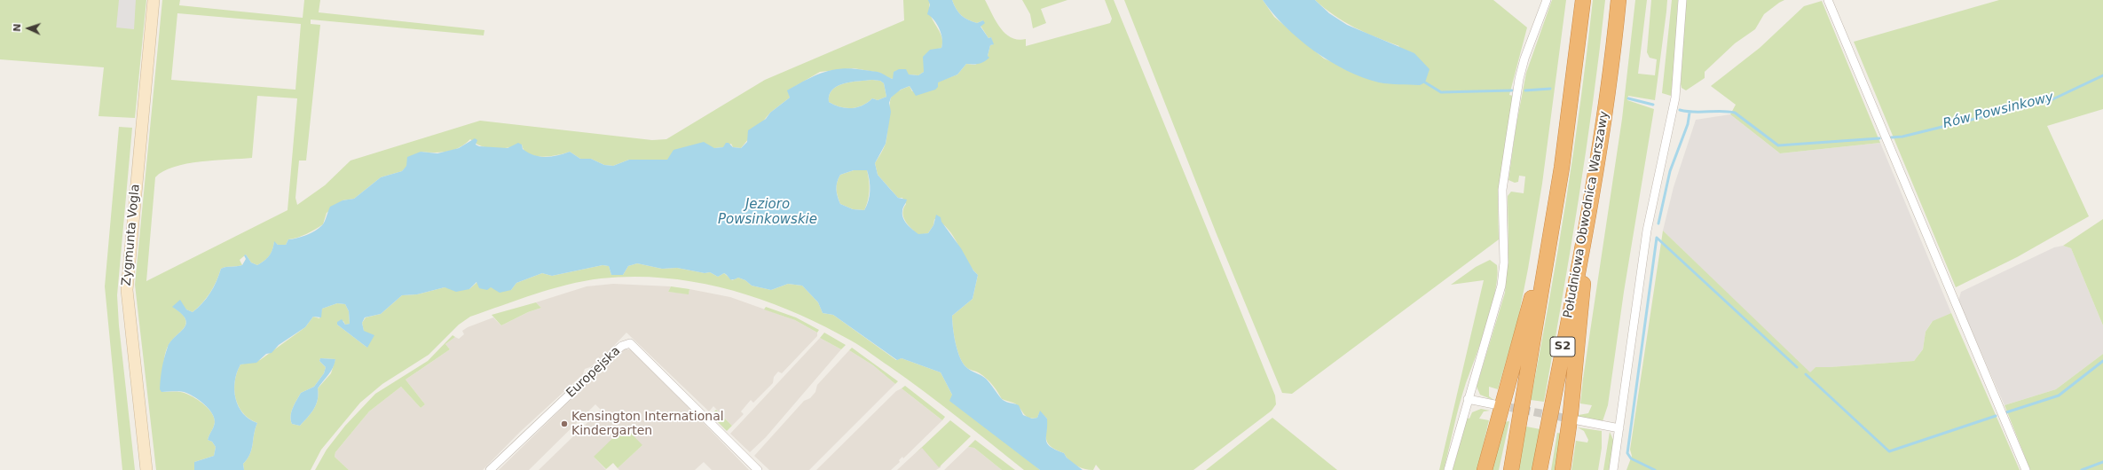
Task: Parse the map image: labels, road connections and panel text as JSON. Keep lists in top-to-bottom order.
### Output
{
  "streets": {
    "highway": ["Południowa Obwodnica Warszawy", "S2"],
    "street": ["Zygmunta Vogla", "Europejska"]
  },
  "water": ["Rów Powsinkowy", "Jezioro Powsinkowskie"],
  "places": ["Kensington International Kindergarten"],
  "north": "left"
}
